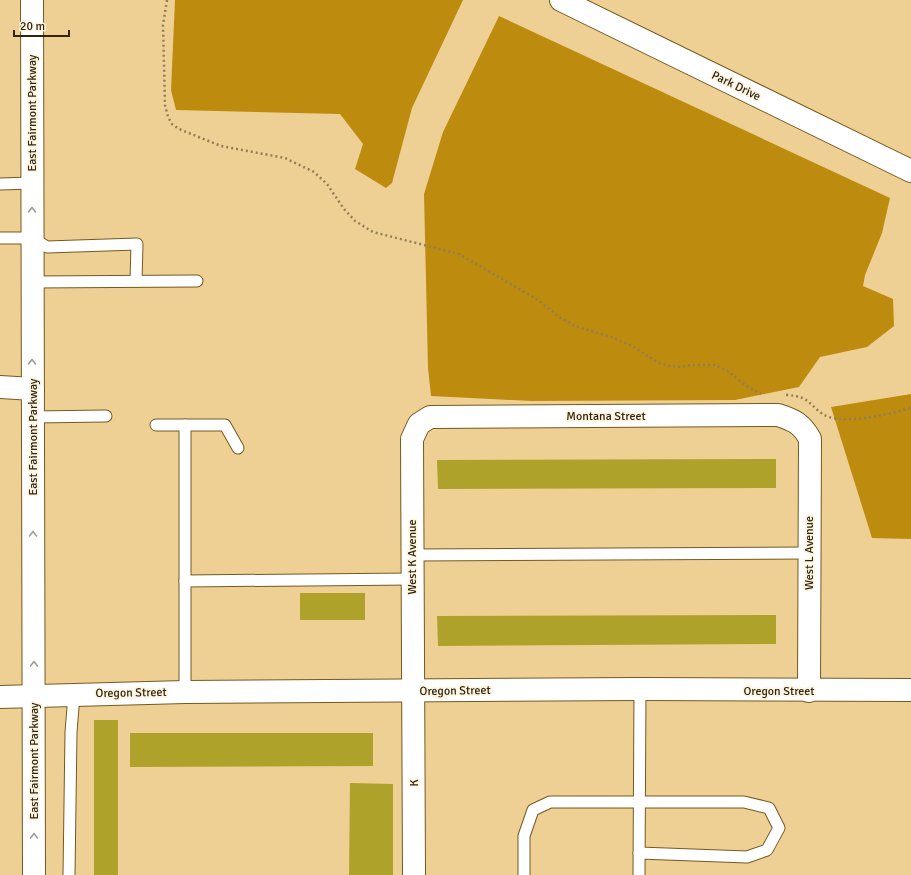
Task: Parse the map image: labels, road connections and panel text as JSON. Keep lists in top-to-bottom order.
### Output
{
  "streets": {
    "street": [
      "Park Drive",
      "East Fairmont Parkway",
      "Montana Street",
      "West L Avenue",
      "West K Avenue",
      "Oregon Street",
      "K"
    ]
  },
  "crossings": [
    ["East Fairmont Parkway", "Oregon Street"],
    ["Montana Street", "West L Avenue"],
    ["Montana Street", "West K Avenue"],
    ["West L Avenue", "Oregon Street"],
    ["West K Avenue", "Oregon Street"],
    ["West K Avenue", "K"],
    ["Oregon Street", "K"]
  ],
  "one_way": ["East Fairmont Parkway"],
  "scale_bar": "20 m"
}
